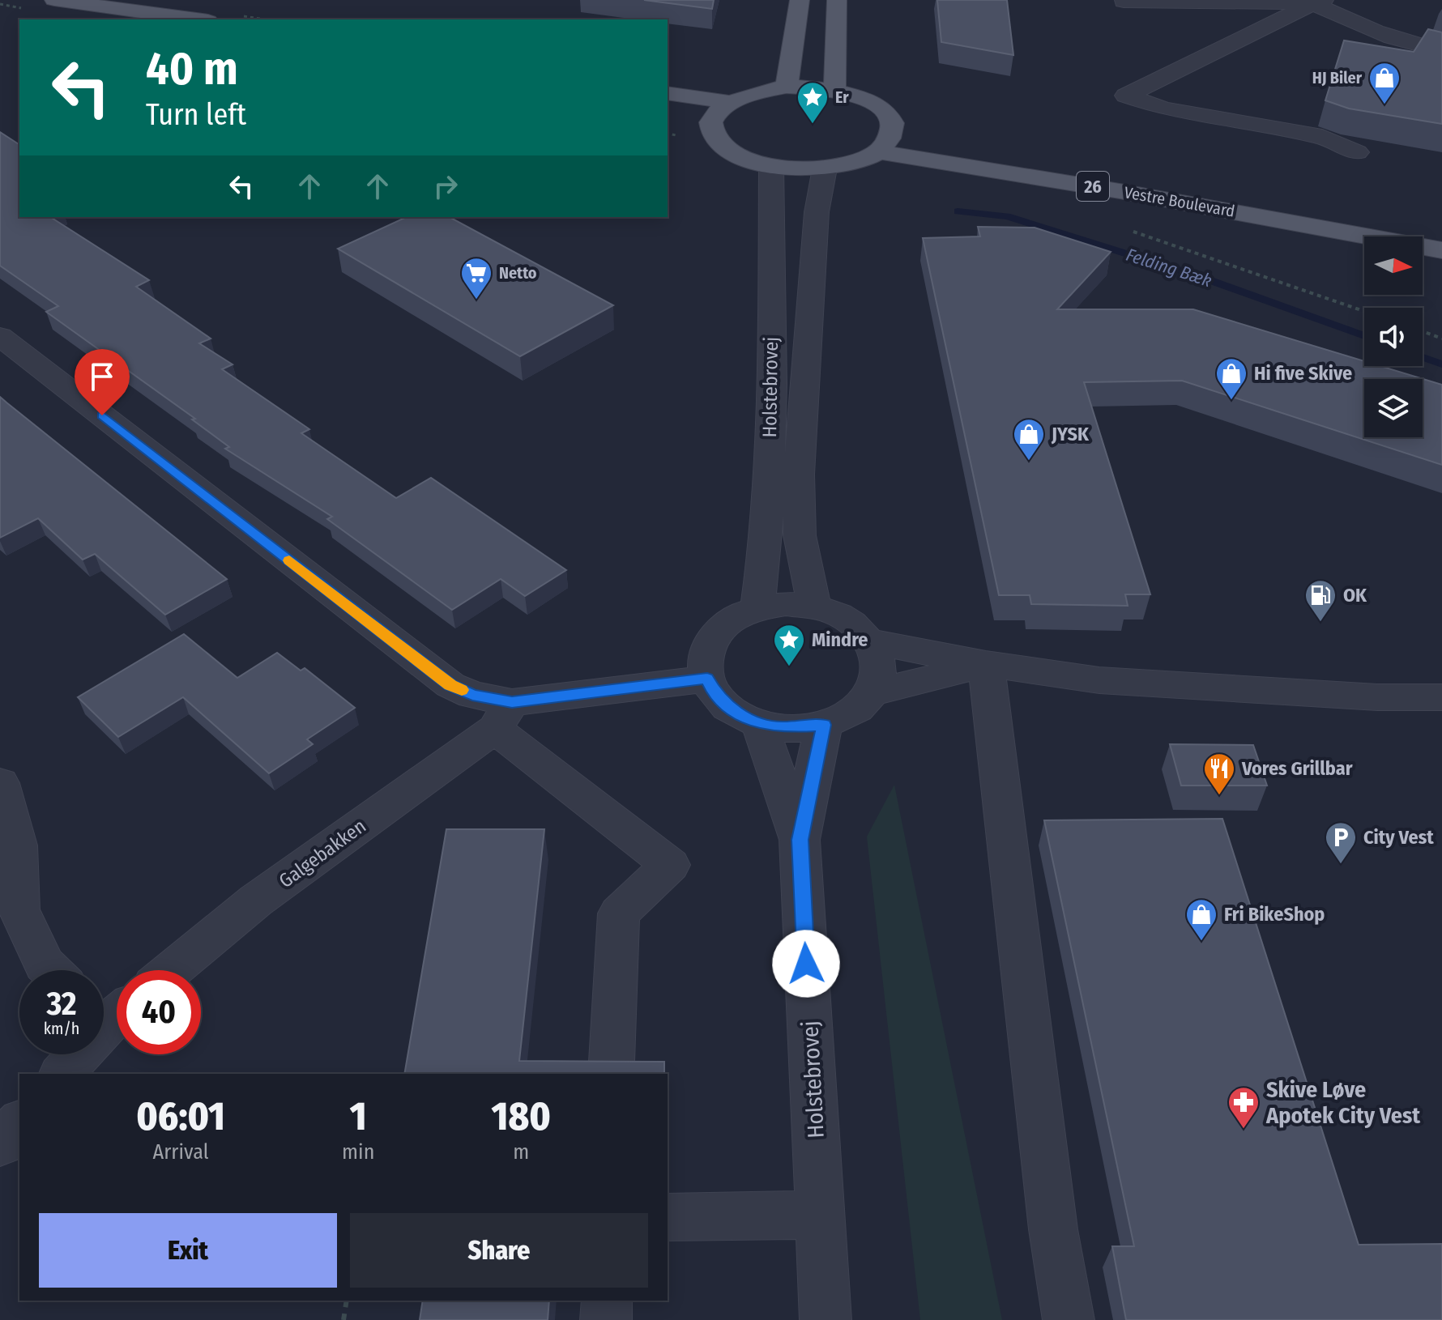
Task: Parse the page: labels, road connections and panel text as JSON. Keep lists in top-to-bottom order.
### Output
{
  "streets": {
    "main road": ["26", "Vestre Boulevard"],
    "street": ["Holstebrovej", "Galgebakken"]
  },
  "water": ["Felding Bæk"],
  "places": {
    "shop": [
      "HJ Biler",
      "Hi five Skive",
      "JYSK",
      "Fri BikeShop"
    ],
    "place": ["Er", "Mindre"],
    "supermarket": ["Netto"],
    "fuel station": ["OK"],
    "restaurant": ["Vores Grillbar"],
    "parking": ["City Vest"],
    "pharmacy": ["Skive Løve Apotek City Vest"]
  },
  "north": "right",
  "page": {
    "turn": ["40 m", "Turn left"],
    "speed": "32 km/h",
    "limit": "40",
    "eta": [
      "06:01",
      "Arrival",
      "1",
      "min",
      "180",
      "m"
    ],
    "buttons": ["Exit", "Share"]
  }
}
